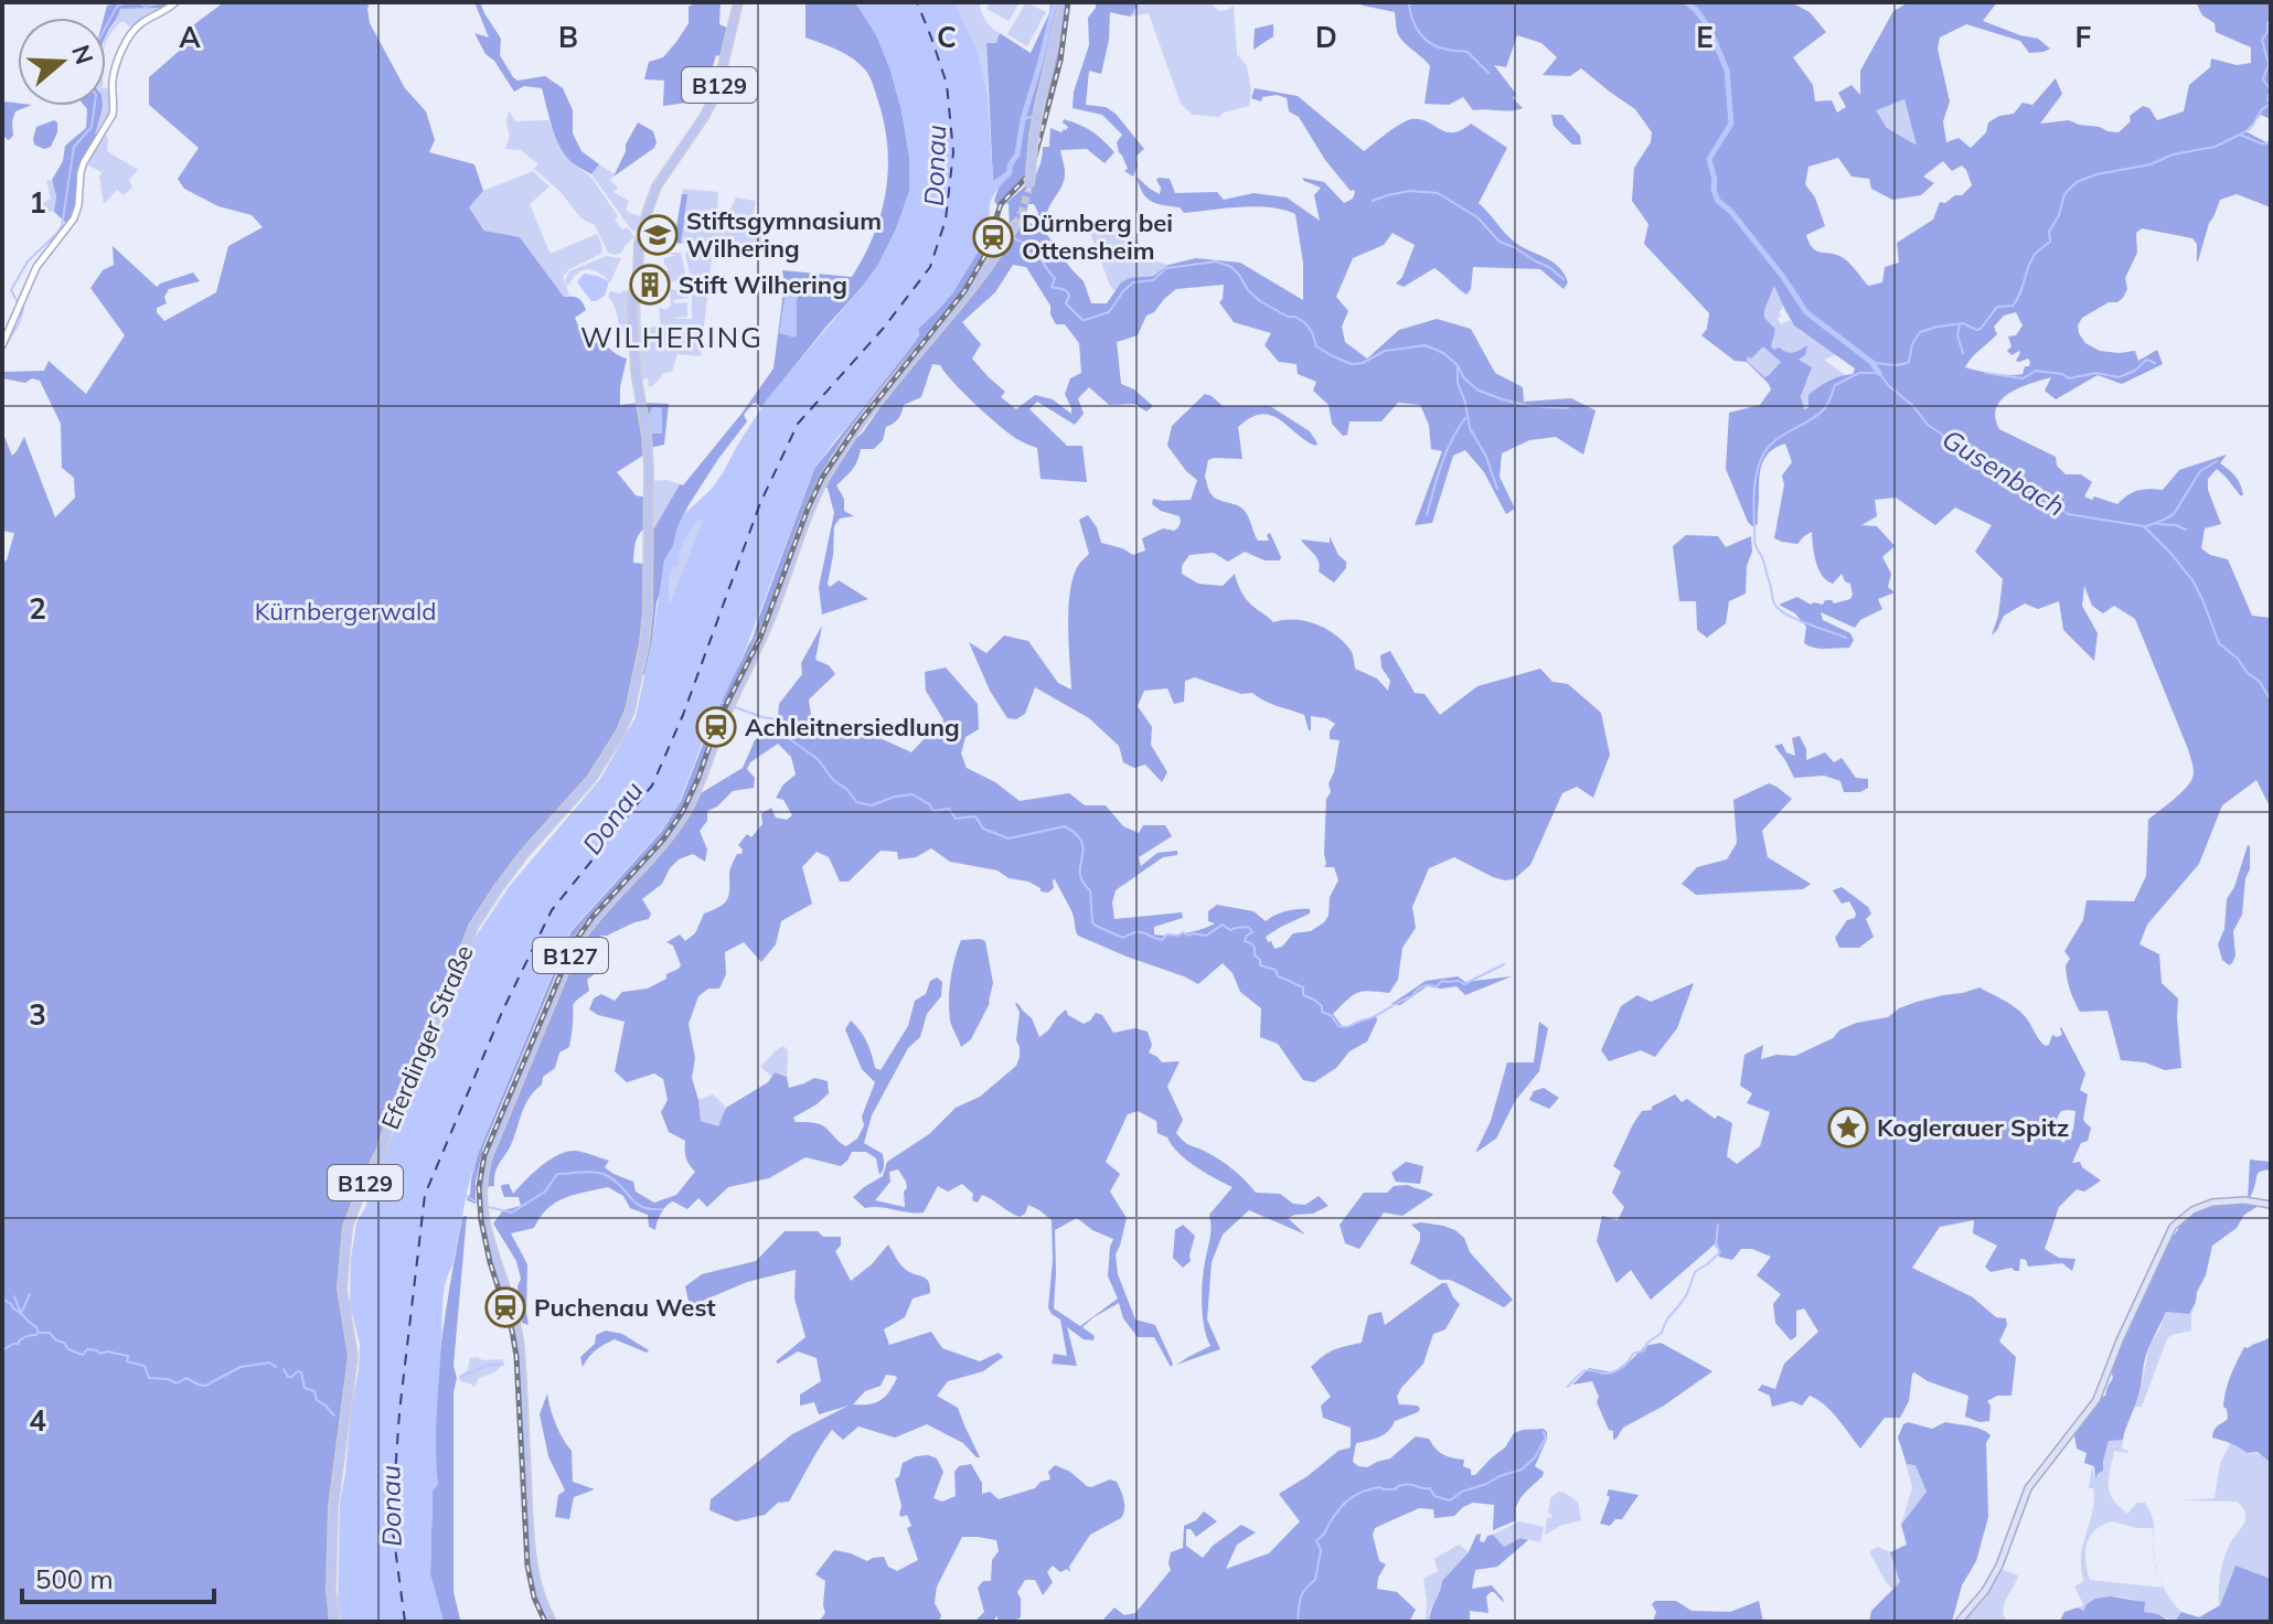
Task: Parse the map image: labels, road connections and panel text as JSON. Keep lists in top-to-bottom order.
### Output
{
  "streets": {
    "main road": ["B129", "B127", "Eferdinger Straße"]
  },
  "districts": ["WILHERING"],
  "water": ["Donau", "Gusenbach"],
  "parks": ["Kürnbergerwald"],
  "places": {
    "school or university": ["Stiftsgymnasium Wilhering"],
    "station": ["Dürnberg bei Ottensheim", "Achleitnersiedlung", "Puchenau West"],
    "building": ["Stift Wilhering"],
    "place": ["Koglerauer Spitz"]
  },
  "scale_bar": "500 m",
  "north": "right",
  "grid": {
    "columns": [
      "A",
      "B",
      "C",
      "D",
      "E",
      "F"
    ],
    "rows": [
      "1",
      "2",
      "3",
      "4"
    ]
  }
}
